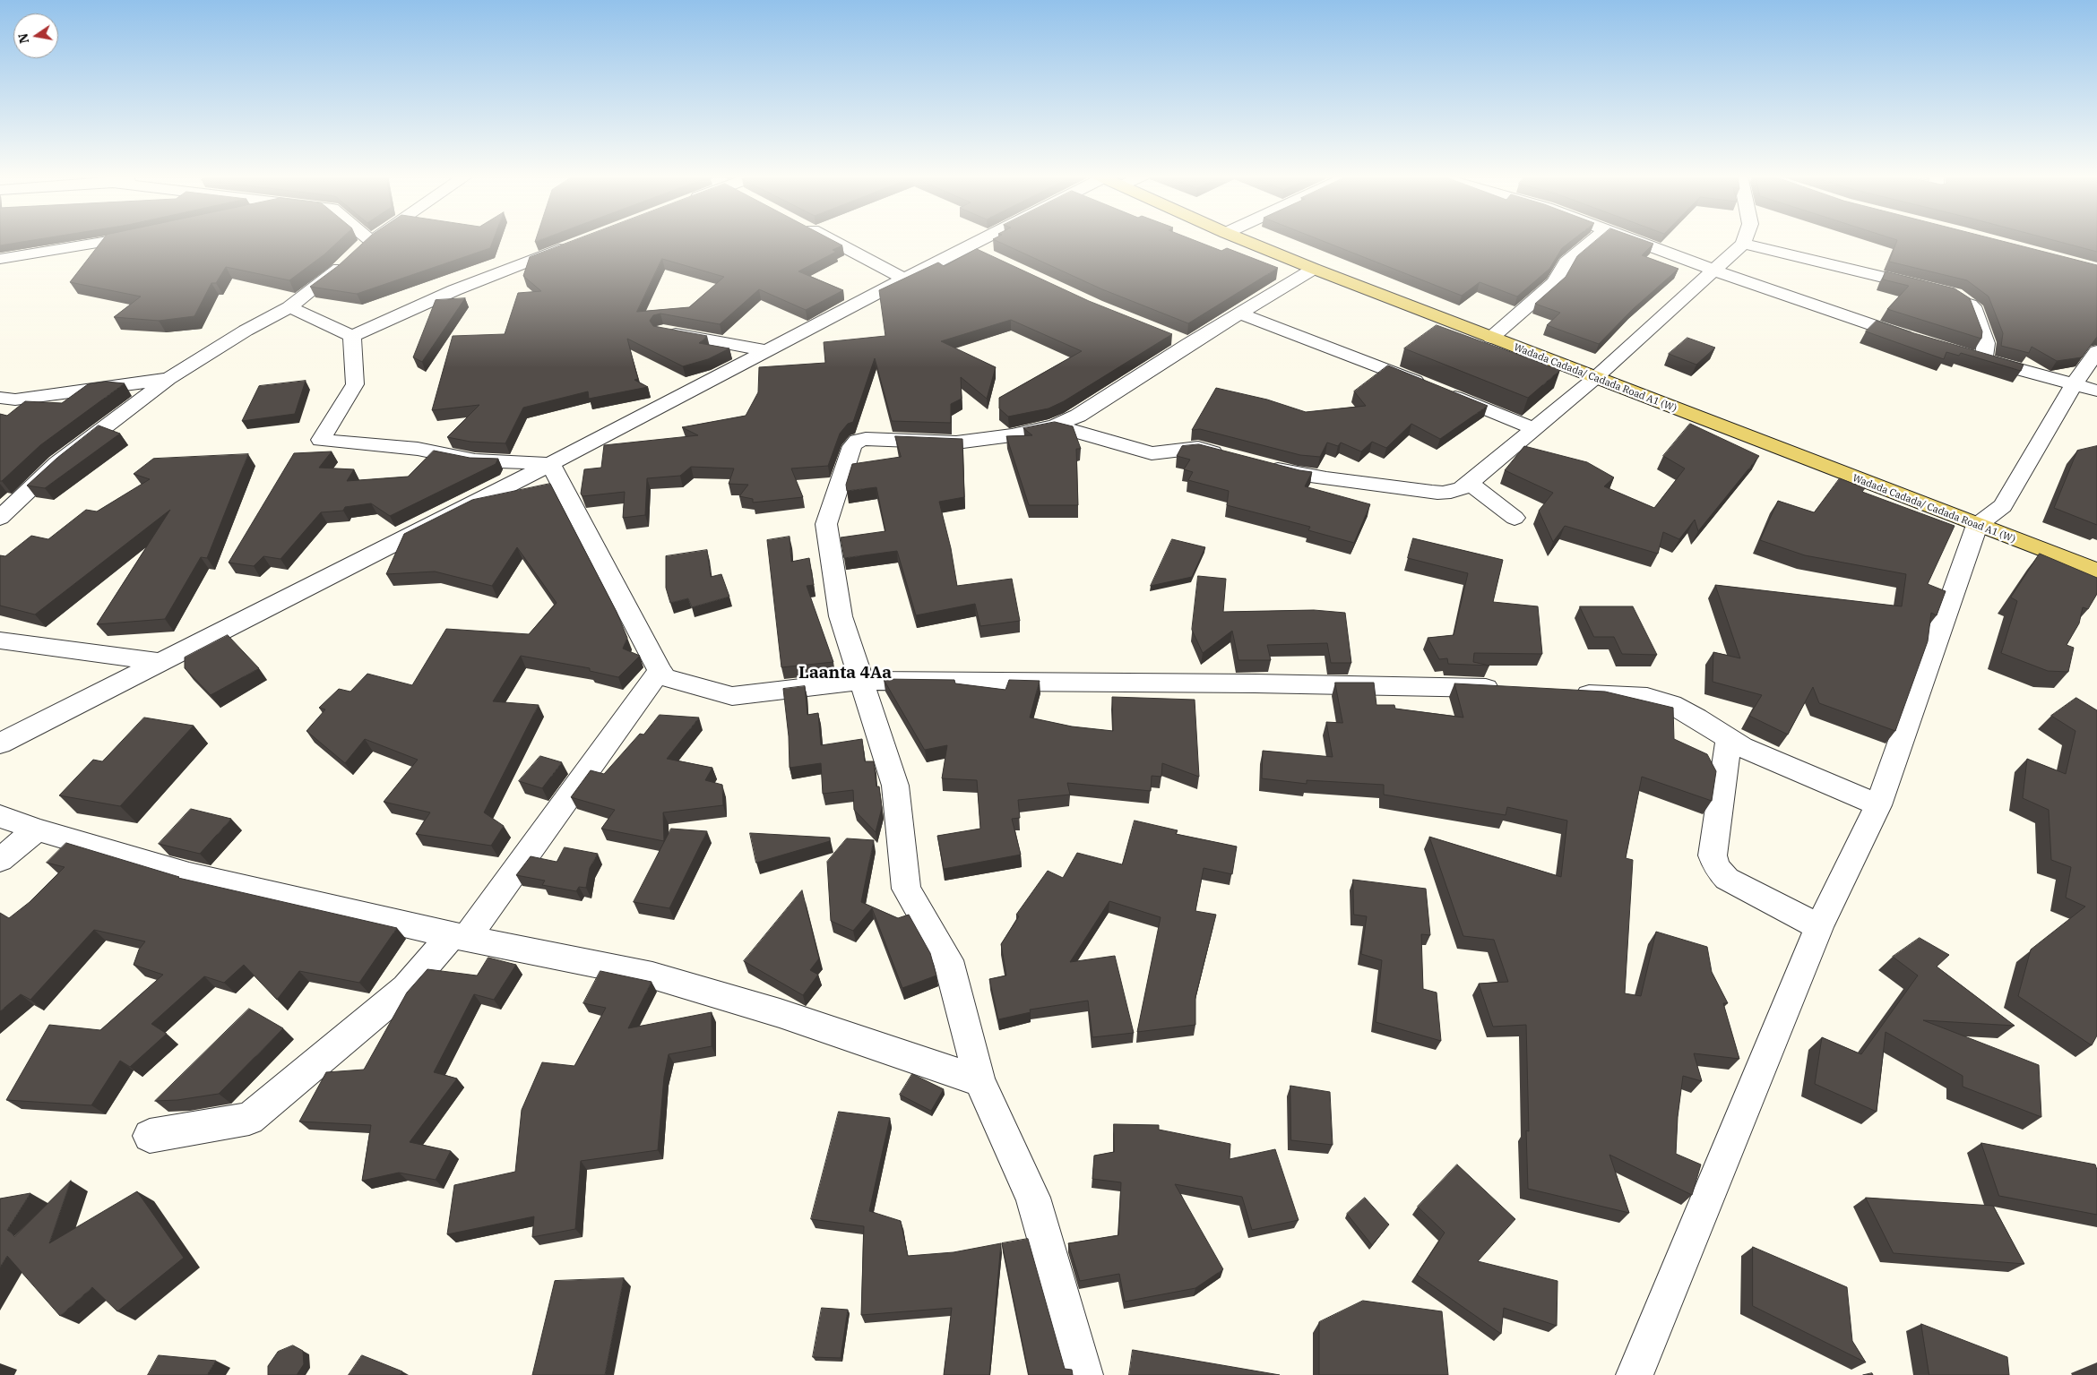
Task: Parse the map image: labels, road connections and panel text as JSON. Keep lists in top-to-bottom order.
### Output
{
  "streets": {
    "main road": ["Wadada Cadada/ Cadada Road A1 (W)"]
  },
  "districts": ["Laanta 4Aa"],
  "north": "left"
}
